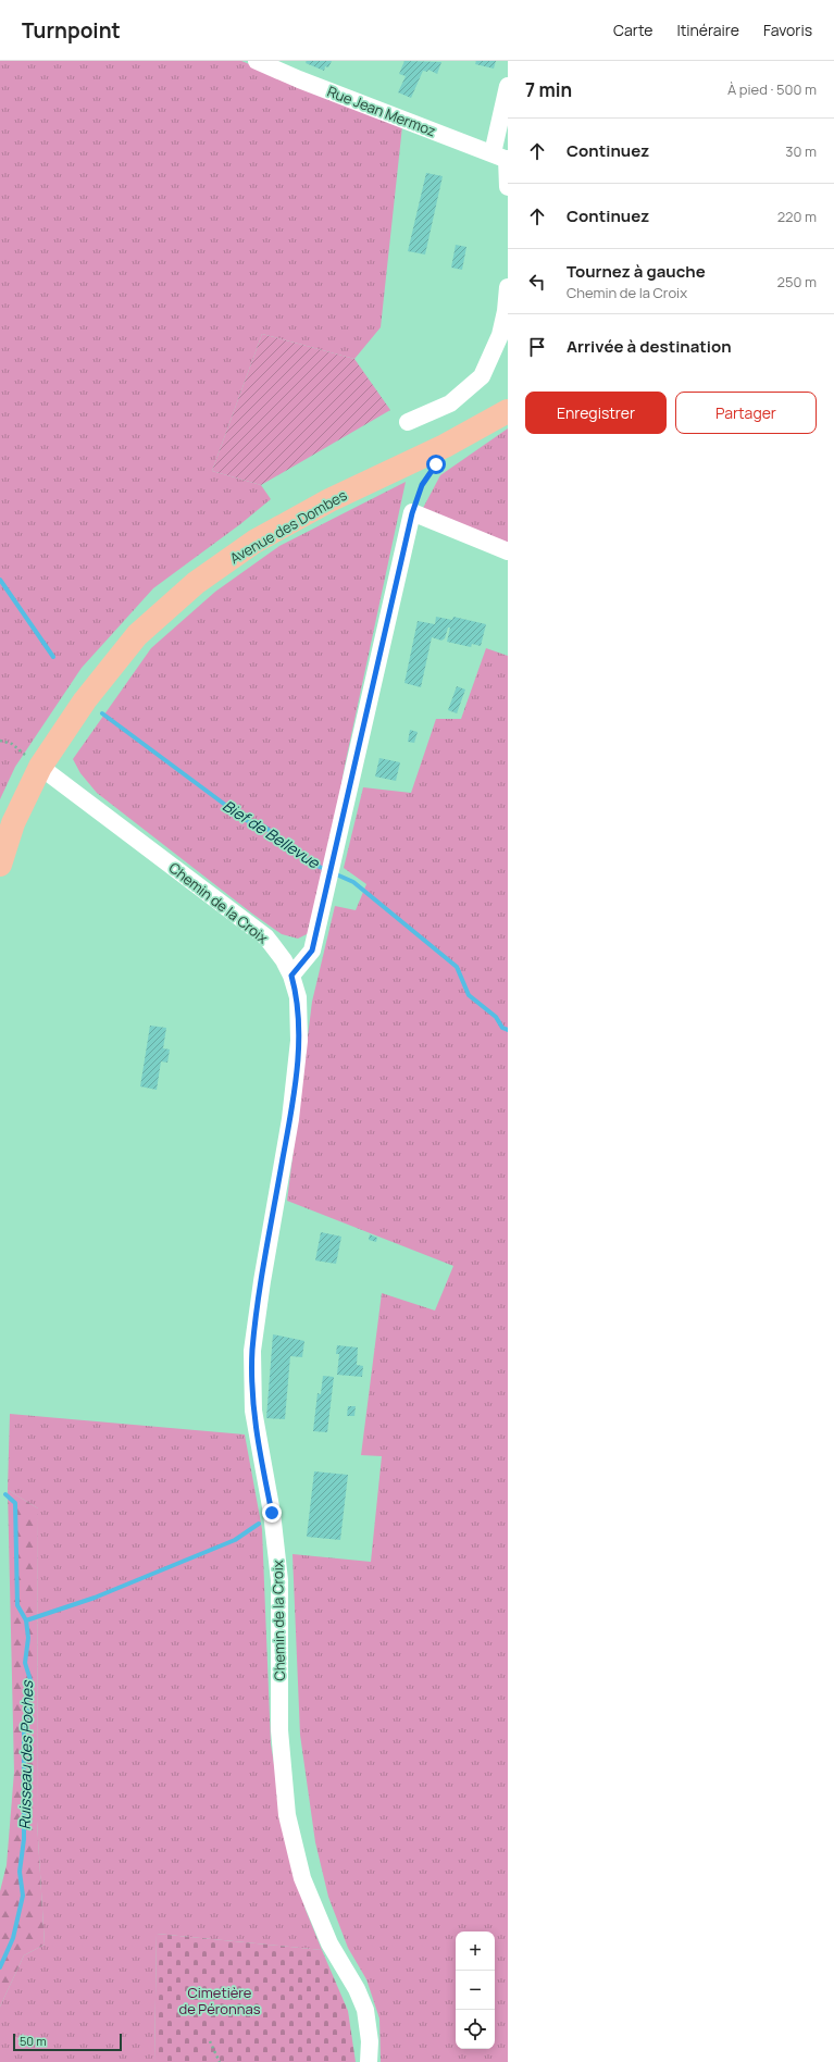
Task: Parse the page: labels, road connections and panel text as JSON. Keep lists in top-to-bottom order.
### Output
{
  "streets": {
    "main road": ["Avenue des Dombes"],
    "street": ["Rue Jean Mermoz", "Chemin de la Croix"]
  },
  "crossings": [
    ["Avenue des Dombes", "Chemin de la Croix"]
  ],
  "water": ["Bief de Bellevue", "Ruisseau des Poches"],
  "parks": ["Cimetière de Péronnas"],
  "scale_bar": "50 m",
  "page": {
    "header": "Turnpoint",
    "nav": ["Carte", "Itinéraire", "Favoris"],
    "heading": ["7 min", "À pied · 500 m"],
    "list": [
      ["Continuez", "30 m"],
      ["Continuez", "220 m"],
      ["Tournez à gauche", "Chemin de la Croix", "250 m"],
      "Arrivée à destination"
    ],
    "buttons": ["Enregistrer", "Partager"],
    "map_buttons": ["+", "−"],
    "scale": "50 m"
  }
}
